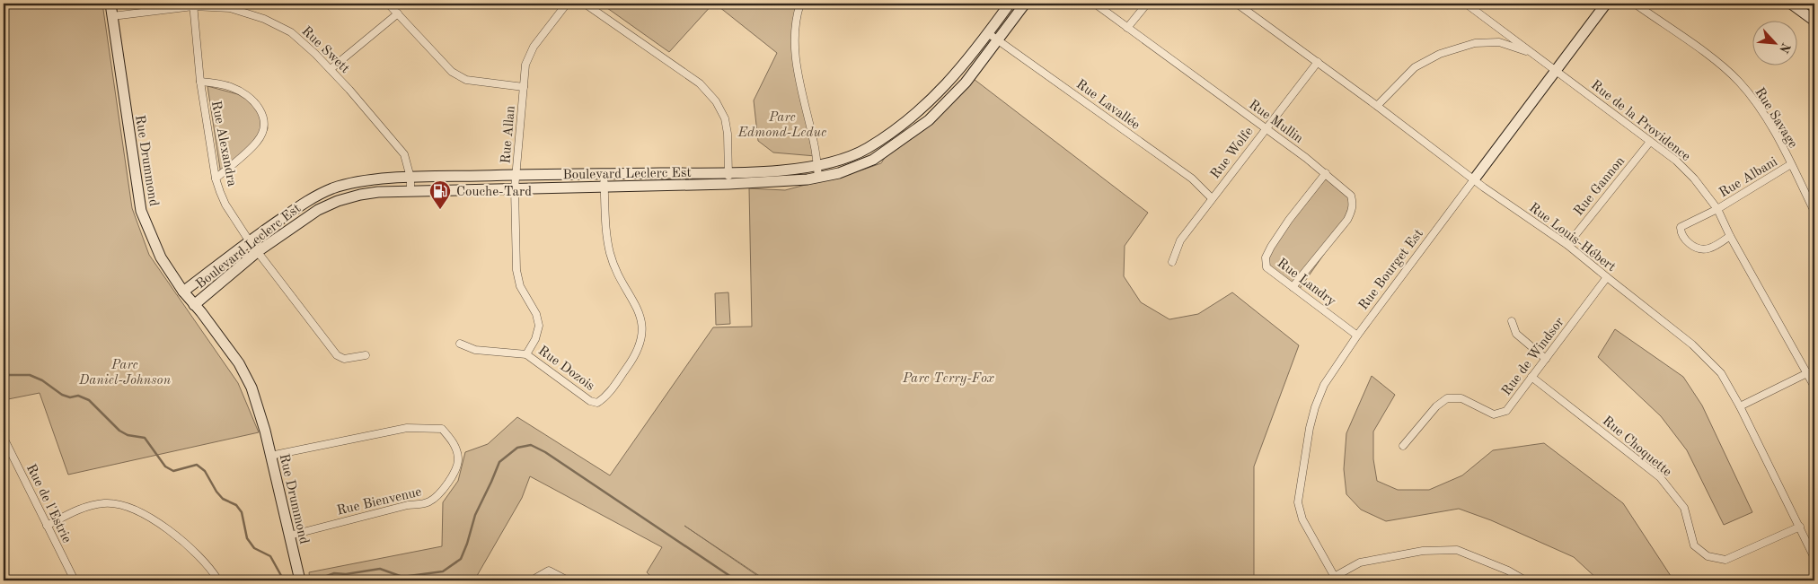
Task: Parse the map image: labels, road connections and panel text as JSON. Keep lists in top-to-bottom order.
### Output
{
  "streets": {
    "street": [
      "Rue Swett",
      "Rue Lavallée",
      "Rue Savage",
      "Rue de la Providence",
      "Rue Mullin",
      "Rue Allan",
      "Rue Alexandra",
      "Rue Wolfe",
      "Rue Drummond",
      "Boulevard Leclerc Est",
      "Rue Albani",
      "Rue Gannon",
      "Rue Louis-Hébert",
      "Rue Bourget Est",
      "Rue Landry",
      "Rue de Windsor",
      "Rue Dozois",
      "Rue Choquette",
      "Rue Bienvenue",
      "Rue de l'Estrie"
    ]
  },
  "crossings": [
    ["Rue Swett", "Rue Alexandra"],
    ["Rue Swett", "Rue Drummond"],
    ["Rue Swett", "Boulevard Leclerc Est"],
    ["Rue Lavallée", "Rue Wolfe"],
    ["Rue Lavallée", "Boulevard Leclerc Est"],
    ["Rue Savage", "Rue Albani"],
    ["Rue de la Providence", "Rue Albani"],
    ["Rue de la Providence", "Rue Gannon"],
    ["Rue de la Providence", "Rue Bourget Est"],
    ["Rue Mullin", "Rue Wolfe"],
    ["Rue Mullin", "Rue Landry"],
    ["Rue Allan", "Boulevard Leclerc Est"],
    ["Rue Allan", "Rue Dozois"],
    ["Rue Alexandra", "Boulevard Leclerc Est"],
    ["Rue Wolfe", "Rue Louis-Hébert"],
    ["Rue Drummond", "Boulevard Leclerc Est"],
    ["Rue Drummond", "Rue Bienvenue"],
    ["Boulevard Leclerc Est", "Rue Dozois"],
    ["Rue Gannon", "Rue Louis-Hébert"],
    ["Rue Louis-Hébert", "Rue Bourget Est"],
    ["Rue Louis-Hébert", "Rue de Windsor"],
    ["Rue Louis-Hébert", "Rue Choquette"],
    ["Rue Bourget Est", "Rue Landry"],
    ["Rue de Windsor", "Rue Choquette"]
  ],
  "parks": ["Parc Edmond-Leduc", "Parc Daniel-Johnson", "Parc Terry-Fox"],
  "places": {
    "fuel station": ["Couche-Tard"]
  },
  "north": "bottom right"
}
